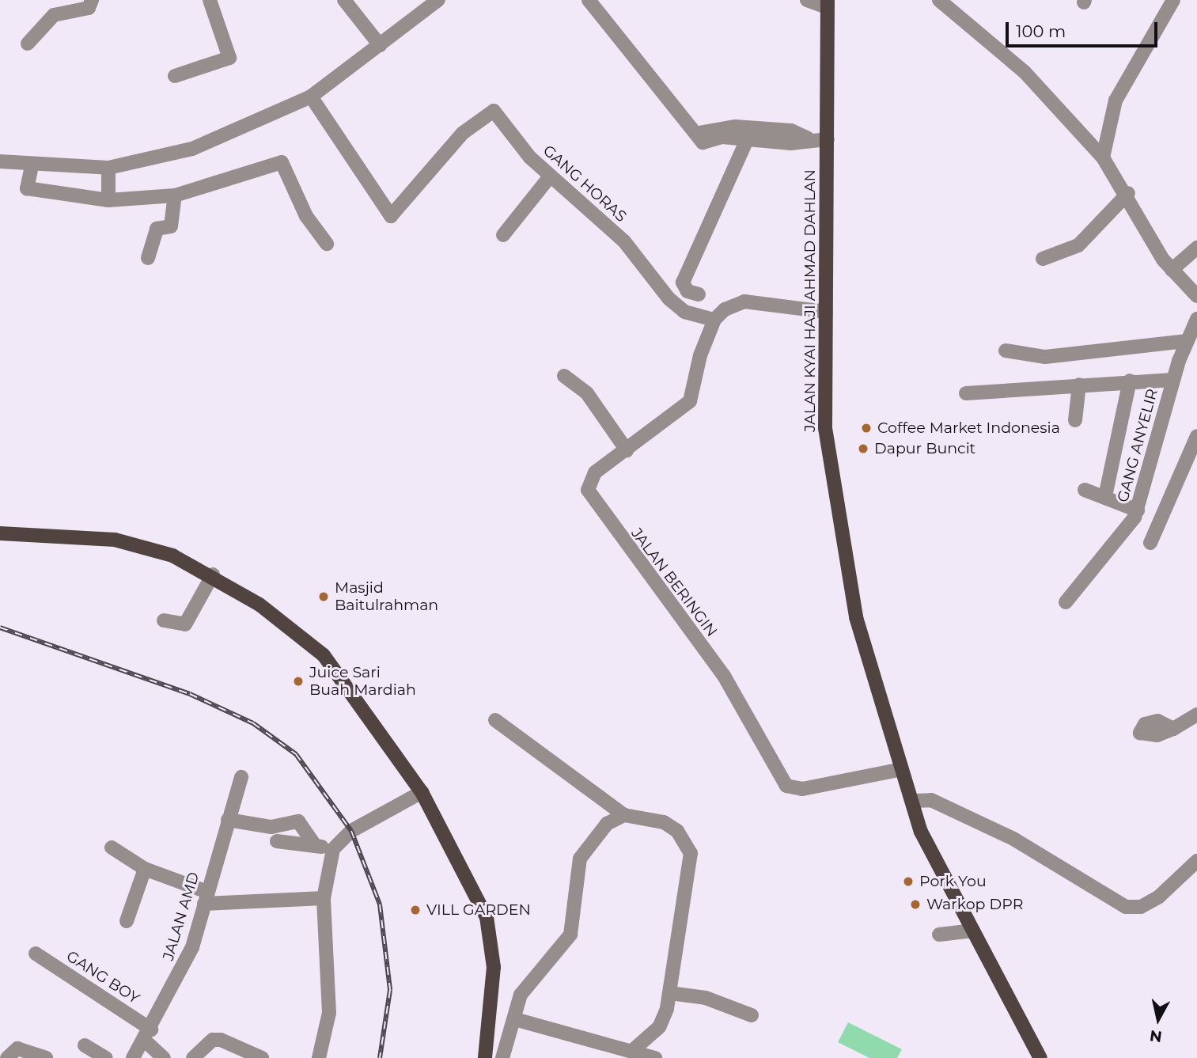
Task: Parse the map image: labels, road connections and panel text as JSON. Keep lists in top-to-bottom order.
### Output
{
  "streets": {
    "main road": ["JALAN KYAI HAJI AHMAD DAHLAN"],
    "street": [
      "GANG HORAS",
      "GANG ANYELIR",
      "JALAN BERINGIN",
      "JALAN AMD",
      "GANG BOY"
    ]
  },
  "crossings": [
    ["GANG HORAS", "JALAN BERINGIN"],
    ["JALAN KYAI HAJI AHMAD DAHLAN", "JALAN BERINGIN"],
    ["JALAN AMD", "GANG BOY"]
  ],
  "places": [
    "Coffee Market Indonesia",
    "Dapur Buncit",
    "Masjid Baitulrahman",
    "Juice Sari Buah Mardiah",
    "Pork You",
    "Warkop DPR",
    "VILL GARDEN"
  ],
  "scale_bar": "100 m",
  "north": "bottom"
}
